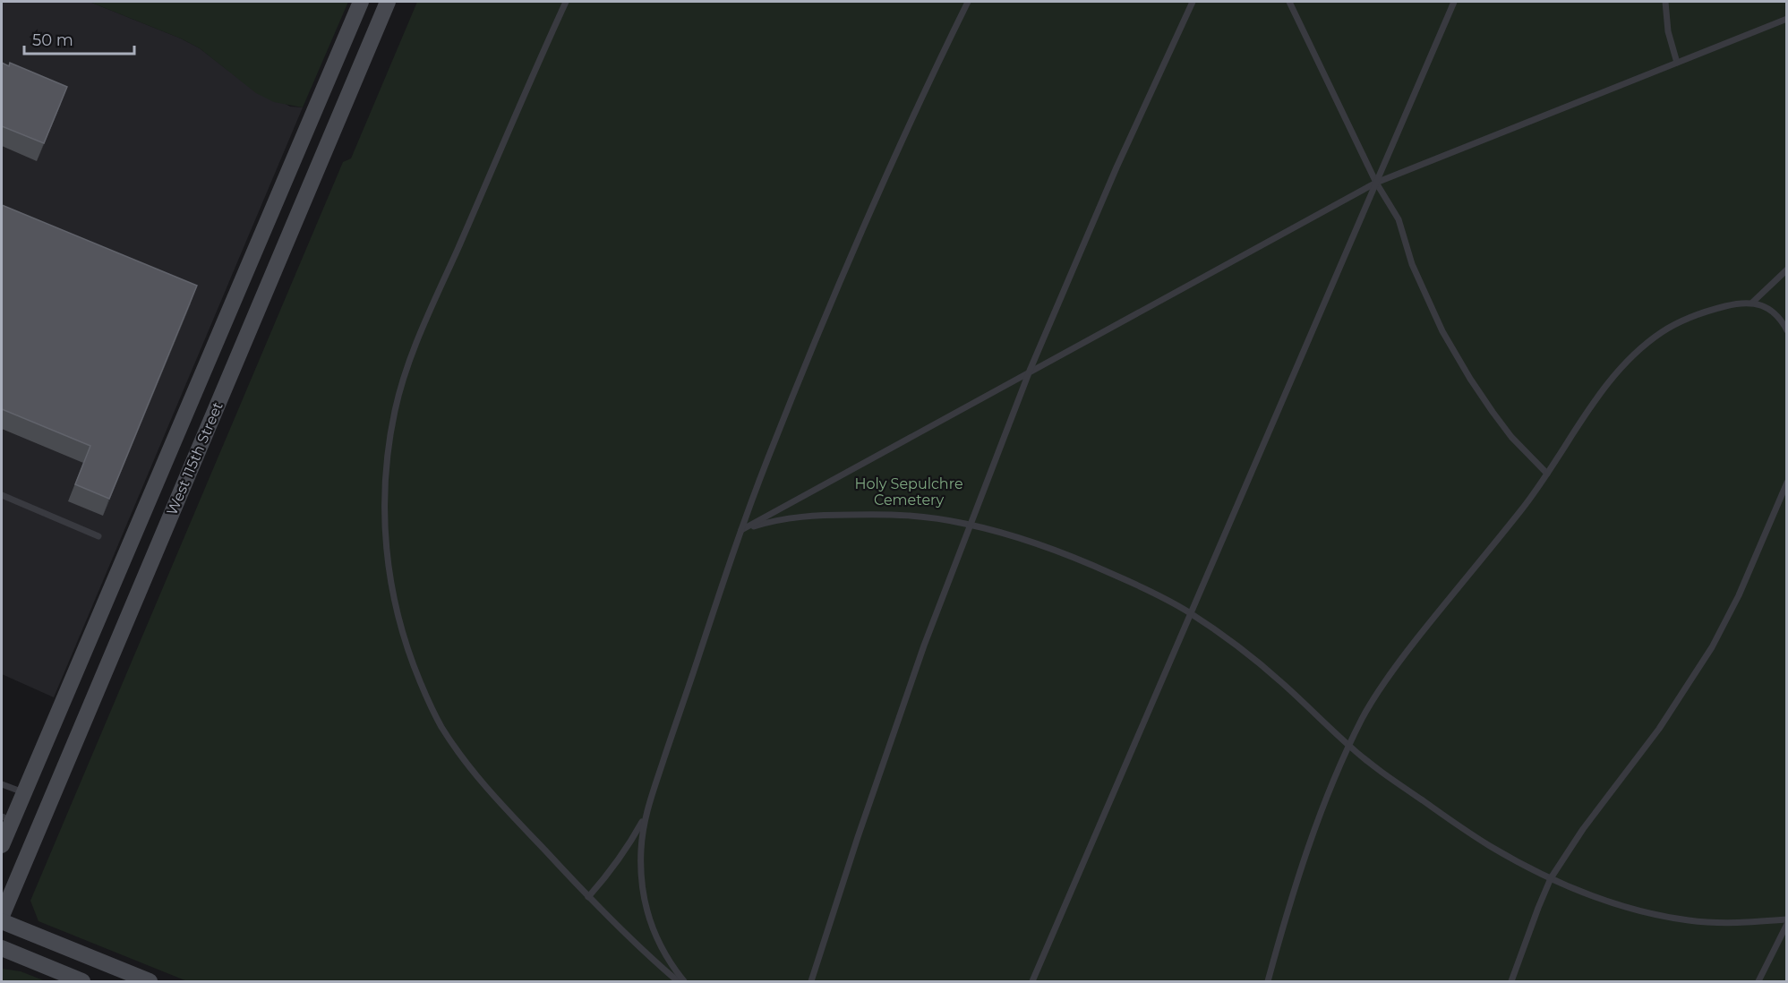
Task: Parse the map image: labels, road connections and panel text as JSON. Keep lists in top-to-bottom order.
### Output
{
  "streets": {
    "street": ["West 115th Street"]
  },
  "parks": ["Holy Sepulchre Cemetery"],
  "scale_bar": "50 m"
}
